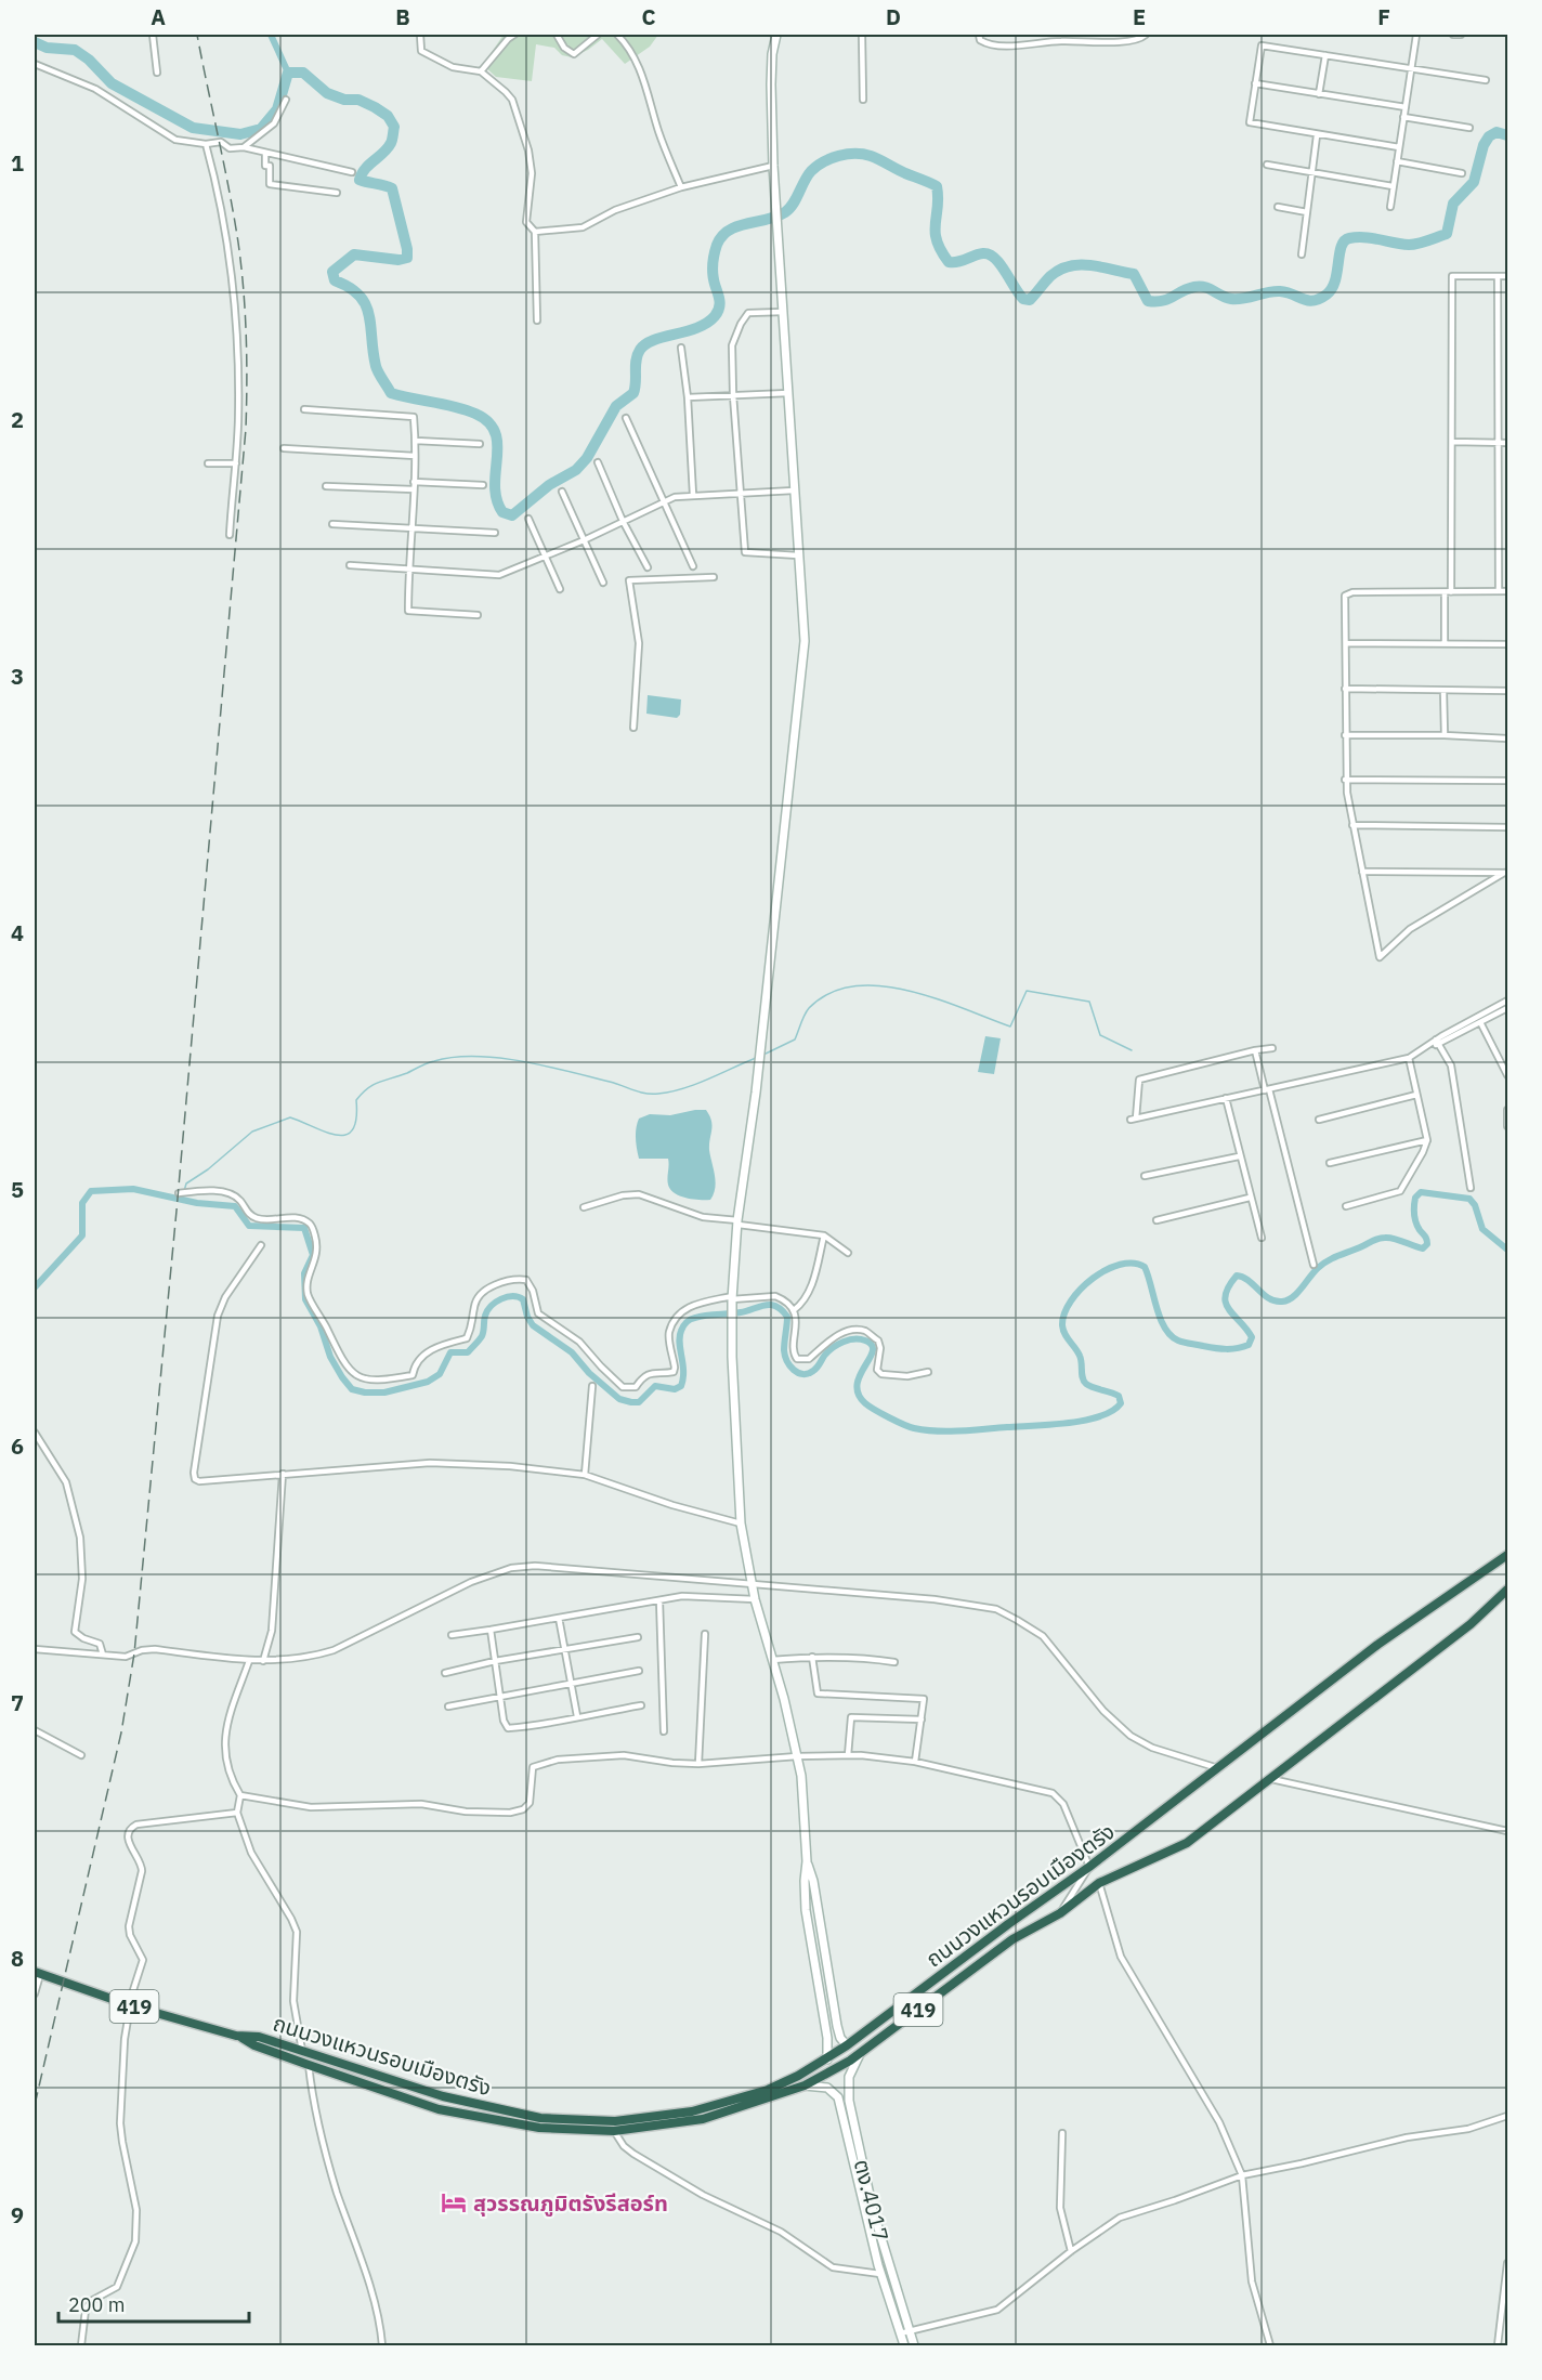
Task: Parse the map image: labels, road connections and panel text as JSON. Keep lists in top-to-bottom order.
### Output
{
  "streets": {
    "highway": ["ถนนวงแหวนรอบเมืองตรัง", "419"],
    "street": ["ตง.4017"]
  },
  "crossings": [
    ["ถนนวงแหวนรอบเมืองตรัง", "ตง.4017"]
  ],
  "places": {
    "hotel": ["สุวรรณภูมิตรังรีสอร์ท"]
  },
  "scale_bar": "200 m",
  "grid": {
    "columns": [
      "A",
      "B",
      "C",
      "D",
      "E",
      "F"
    ],
    "rows": [
      "1",
      "2",
      "3",
      "4",
      "5",
      "6",
      "7",
      "8",
      "9"
    ]
  }
}
